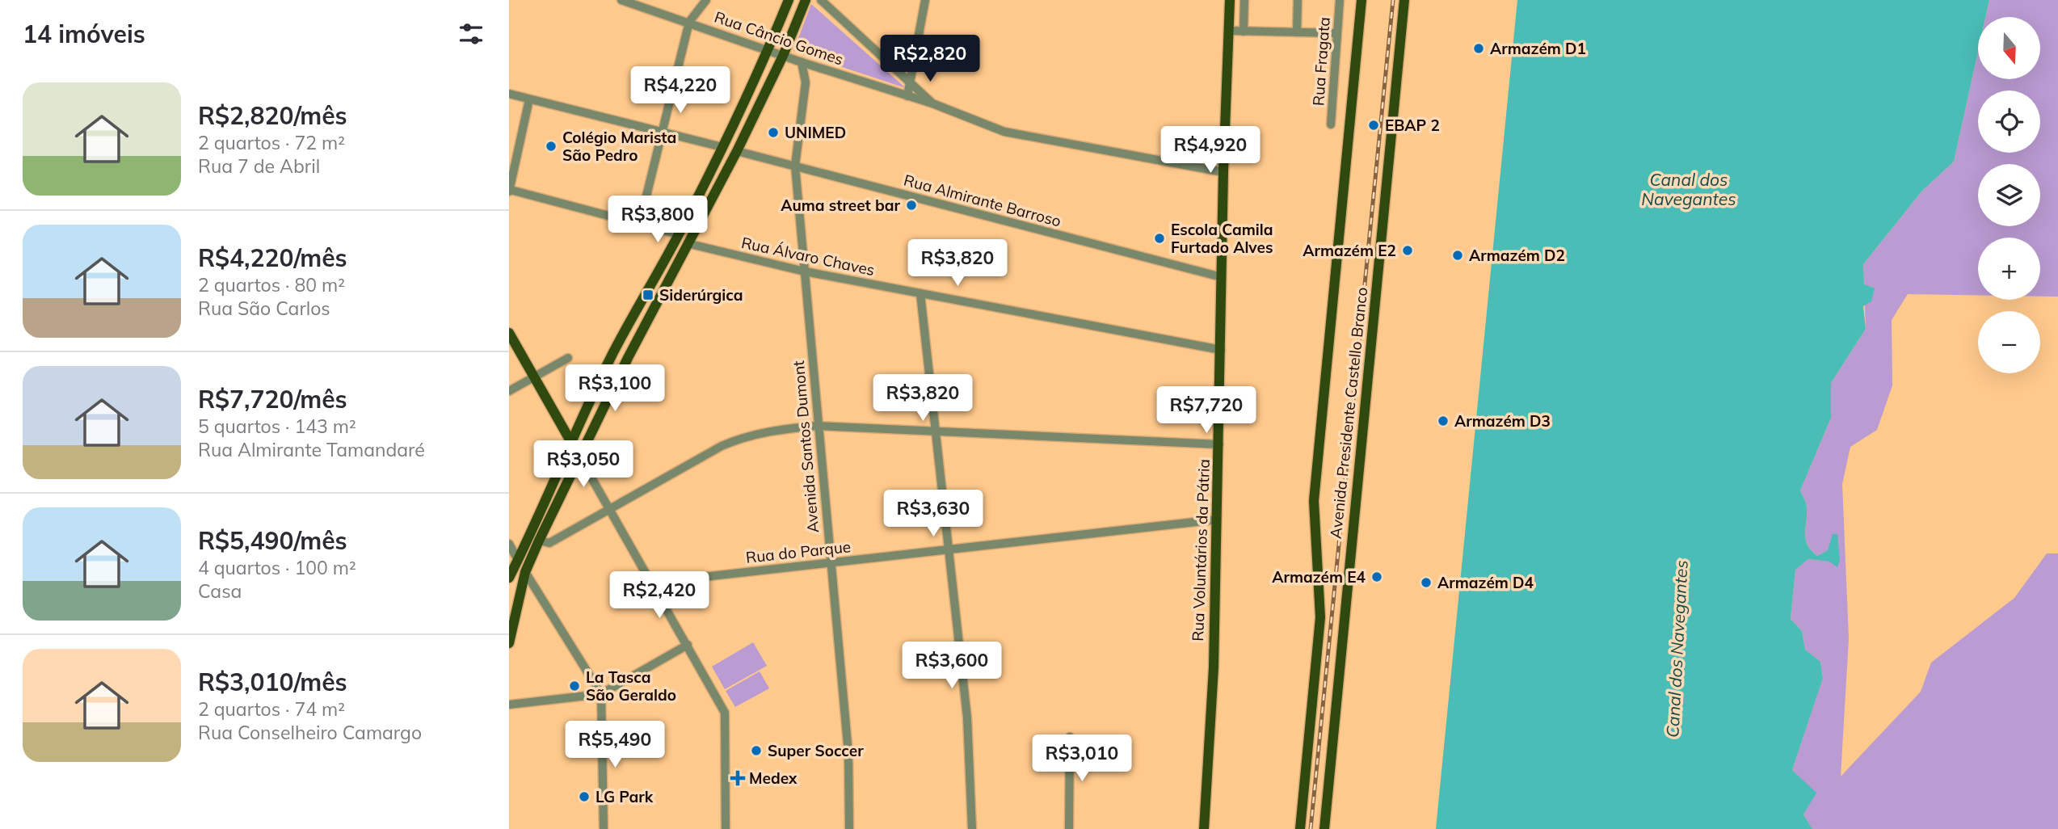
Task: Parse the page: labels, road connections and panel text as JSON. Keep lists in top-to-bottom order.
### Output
{
  "streets": {
    "main road": ["Avenida Presidente Castello Branco", "Rua Voluntários da Pátria"],
    "street": [
      "Rua Câncio Gomes",
      "Rua Fragata",
      "Rua Almirante Barroso",
      "Rua Álvaro Chaves",
      "Avenida Santos Dumont",
      "Rua do Parque"
    ]
  },
  "crossings": [
    ["Rua Câncio Gomes", "Avenida Santos Dumont"],
    ["Rua Câncio Gomes", "Rua Voluntários da Pátria"],
    ["Rua Almirante Barroso", "Avenida Santos Dumont"],
    ["Rua Almirante Barroso", "Rua Voluntários da Pátria"],
    ["Rua Álvaro Chaves", "Avenida Santos Dumont"],
    ["Rua Álvaro Chaves", "Rua Voluntários da Pátria"],
    ["Avenida Santos Dumont", "Rua do Parque"],
    ["Rua Voluntários da Pátria", "Rua do Parque"]
  ],
  "water": ["Canal dos Navegantes"],
  "places": {
    "other": [
      "Armazém D1",
      "EBAP 2",
      "UNIMED",
      "Colégio Marista São Pedro",
      "Auma street bar",
      "Escola Camila Furtado Alves",
      "Armazém E2",
      "Armazém D2",
      "Armazém D3",
      "Armazém E4",
      "Armazém D4",
      "La Tasca São Geraldo",
      "Super Soccer",
      "LG Park"
    ],
    "transit": ["Siderúrgica"],
    "health": ["Medex"]
  },
  "north": "bottom",
  "page": {
    "heading": "14 imóveis",
    "map_buttons": ["+", "−"],
    "price": [
      "R$2,820",
      "R$4,220",
      "R$4,920",
      "R$3,800",
      "R$3,820",
      "R$3,100",
      "R$3,820",
      "R$7,720",
      "R$3,050",
      "R$3,630",
      "R$2,420",
      "R$3,600",
      "R$5,490",
      "R$3,010"
    ],
    "list": [
      {
        "name": "R$2,820/mês",
        "note": "2 quartos · 72 m² · Rua 7 de Abril"
      },
      {
        "name": "R$4,220/mês",
        "note": "2 quartos · 80 m² · Rua São Carlos"
      },
      {
        "name": "R$7,720/mês",
        "note": "5 quartos · 143 m² · Rua Almirante Tamandaré"
      },
      {
        "name": "R$5,490/mês",
        "note": "4 quartos · 100 m² · Casa"
      },
      {
        "name": "R$3,010/mês",
        "note": "2 quartos · 74 m² · Rua Conselheiro Camargo"
      }
    ]
  }
}
